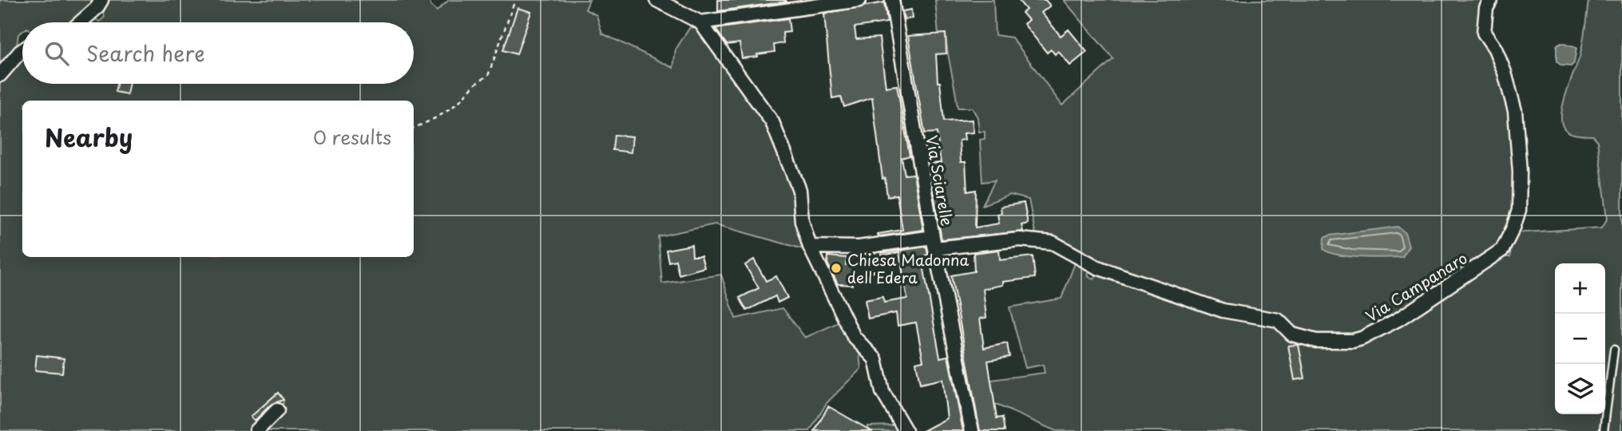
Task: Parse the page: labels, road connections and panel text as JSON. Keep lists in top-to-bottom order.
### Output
{
  "streets": {
    "street": ["Via Sciarelle", "Via Campanaro"]
  },
  "crossings": [
    ["Via Sciarelle", "Via Campanaro"]
  ],
  "places": ["Chiesa Madonna dell'Edera"],
  "page": {
    "search": "Search here",
    "heading": ["Nearby", "0 results"],
    "map_buttons": ["+", "−"]
  }
}
